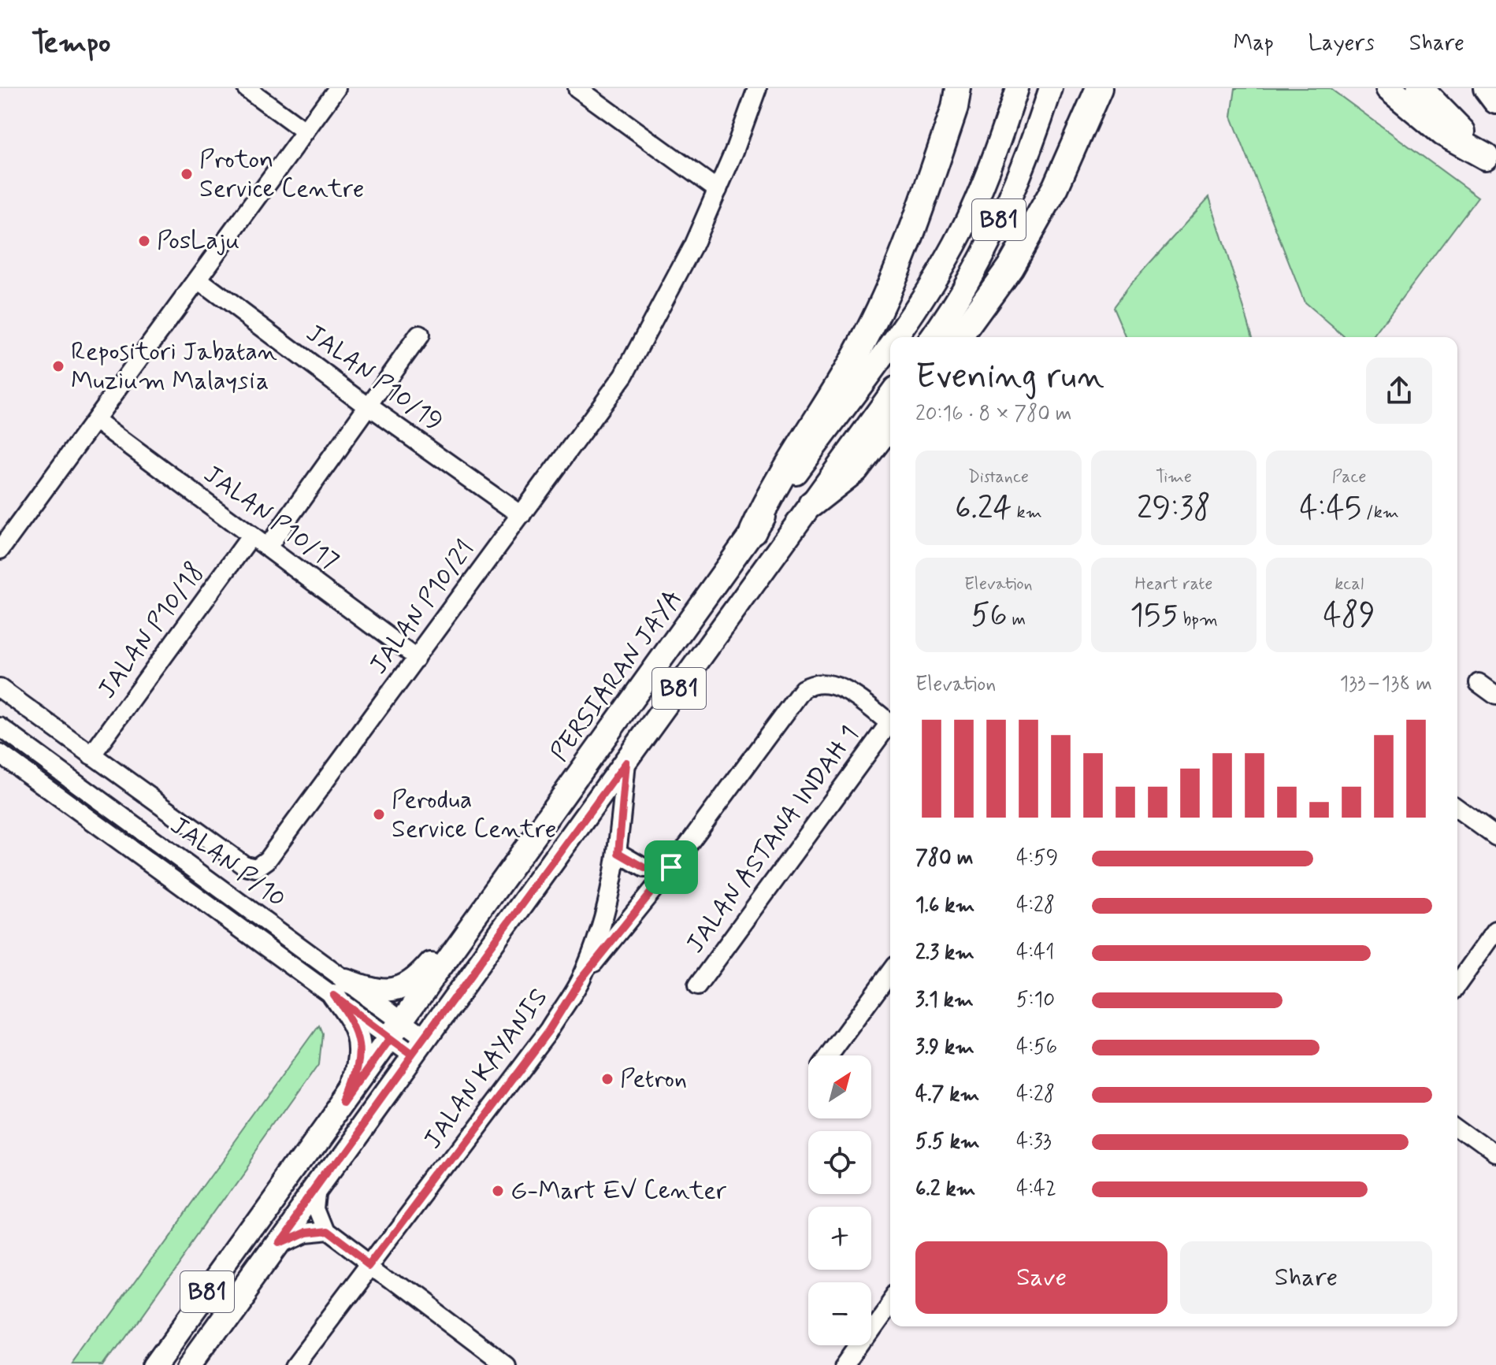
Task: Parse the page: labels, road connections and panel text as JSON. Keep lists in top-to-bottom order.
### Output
{
  "streets": {
    "main road": ["B81", "PERSIARAN JAYA"],
    "street": [
      "JALAN P10/19",
      "JALAN P10/17",
      "JALAN P10/21",
      "JALAN P10/18",
      "JALAN ASTANA INDAH 1",
      "JALAN P/10",
      "JALAN KAYANIS"
    ]
  },
  "crossings": [
    ["B81", "JALAN P/10"],
    ["B81", "JALAN KAYANIS"],
    ["JALAN P10/19", "JALAN P10/21"],
    ["JALAN P10/17", "JALAN P10/21"],
    ["JALAN P10/17", "JALAN P10/18"],
    ["JALAN P10/21", "JALAN P10/18"],
    ["PERSIARAN JAYA", "JALAN P/10"]
  ],
  "places": [
    "Proton Service Centre",
    "PosLaju",
    "Repositori Jabatan Muzium Malaysia",
    "Perodua Service Centre",
    "Petron",
    "G-Mart EV Center"
  ],
  "north": "top right",
  "page": {
    "header": "Tempo",
    "nav": ["Map", "Layers", "Share"],
    "heading": ["Evening run", "20:16 · 8 × 780 m"],
    "stats": [
      ["Distance", "6.24 km"],
      ["Time", "29:38"],
      ["Pace", "4:45 /km"],
      ["Elevation", "56 m"],
      ["Heart rate", "155 bpm"],
      ["kcal", "489"]
    ],
    "chart": ["Elevation", "133–138 m"],
    "list": [
      {
        "name": "780 m",
        "note": "4:59"
      },
      {
        "name": "1.6 km",
        "note": "4:28"
      },
      {
        "name": "2.3 km",
        "note": "4:41"
      },
      {
        "name": "3.1 km",
        "note": "5:10"
      },
      {
        "name": "3.9 km",
        "note": "4:56"
      },
      {
        "name": "4.7 km",
        "note": "4:28"
      },
      {
        "name": "5.5 km",
        "note": "4:33"
      },
      {
        "name": "6.2 km",
        "note": "4:42"
      }
    ],
    "map_buttons": ["+", "−"],
    "buttons": ["Save", "Share"]
  }
}
